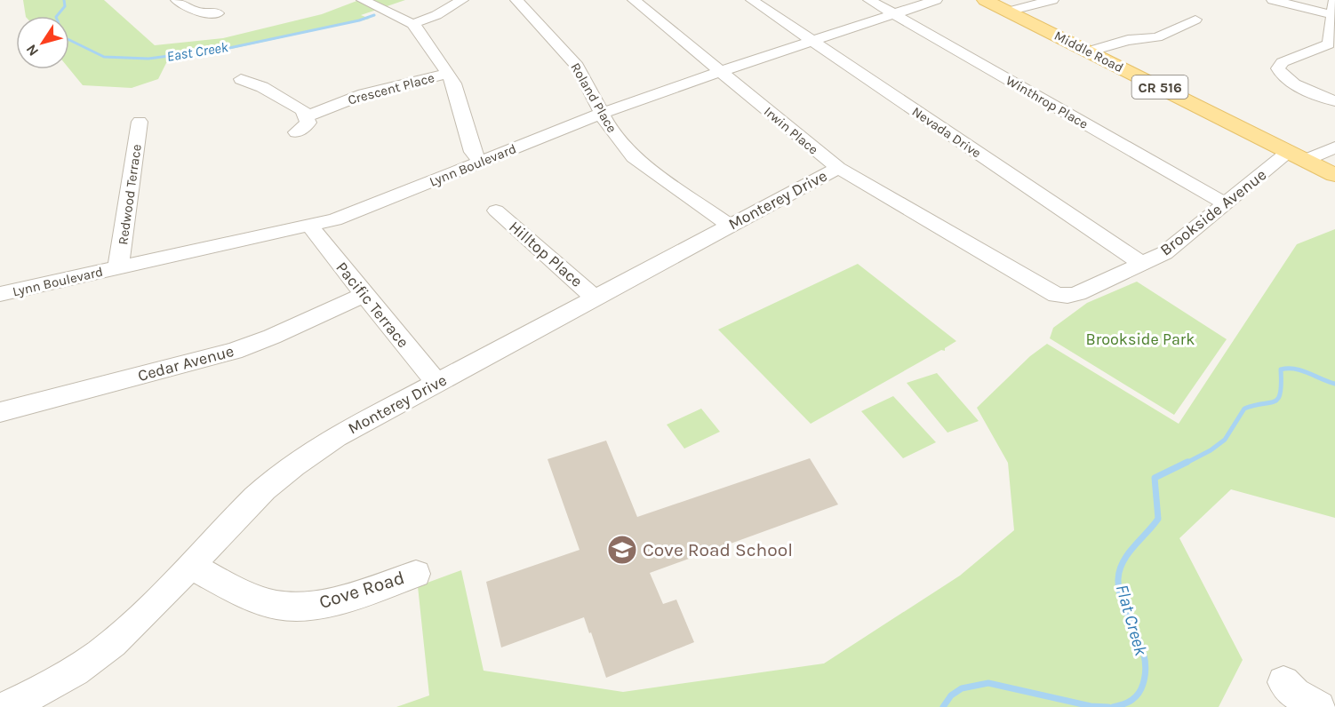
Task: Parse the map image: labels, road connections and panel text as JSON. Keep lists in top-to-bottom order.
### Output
{
  "streets": {
    "main road": ["Middle Road", "CR 516"],
    "street": [
      "Crescent Place",
      "Roland Place",
      "Winthrop Place",
      "Irwin Place",
      "Nevada Drive",
      "Lynn Boulevard",
      "Redwood Terrace",
      "Monterey Drive",
      "Brookside Avenue",
      "Hilltop Place",
      "Pacific Terrace",
      "Cedar Avenue",
      "Cove Road"
    ]
  },
  "crossings": [
    ["Middle Road", "Brookside Avenue"],
    ["Roland Place", "Lynn Boulevard"],
    ["Roland Place", "Monterey Drive"],
    ["Winthrop Place", "Lynn Boulevard"],
    ["Winthrop Place", "Brookside Avenue"],
    ["Irwin Place", "Lynn Boulevard"],
    ["Irwin Place", "Monterey Drive"],
    ["Irwin Place", "Brookside Avenue"],
    ["Nevada Drive", "Lynn Boulevard"],
    ["Nevada Drive", "Brookside Avenue"],
    ["Lynn Boulevard", "Redwood Terrace"],
    ["Lynn Boulevard", "Pacific Terrace"],
    ["Monterey Drive", "Hilltop Place"],
    ["Monterey Drive", "Pacific Terrace"],
    ["Monterey Drive", "Cove Road"],
    ["Pacific Terrace", "Cedar Avenue"]
  ],
  "water": ["East Creek", "Flat Creek"],
  "parks": ["Brookside Park"],
  "places": {
    "school or university": ["Cove Road School"]
  },
  "north": "bottom left"
}
